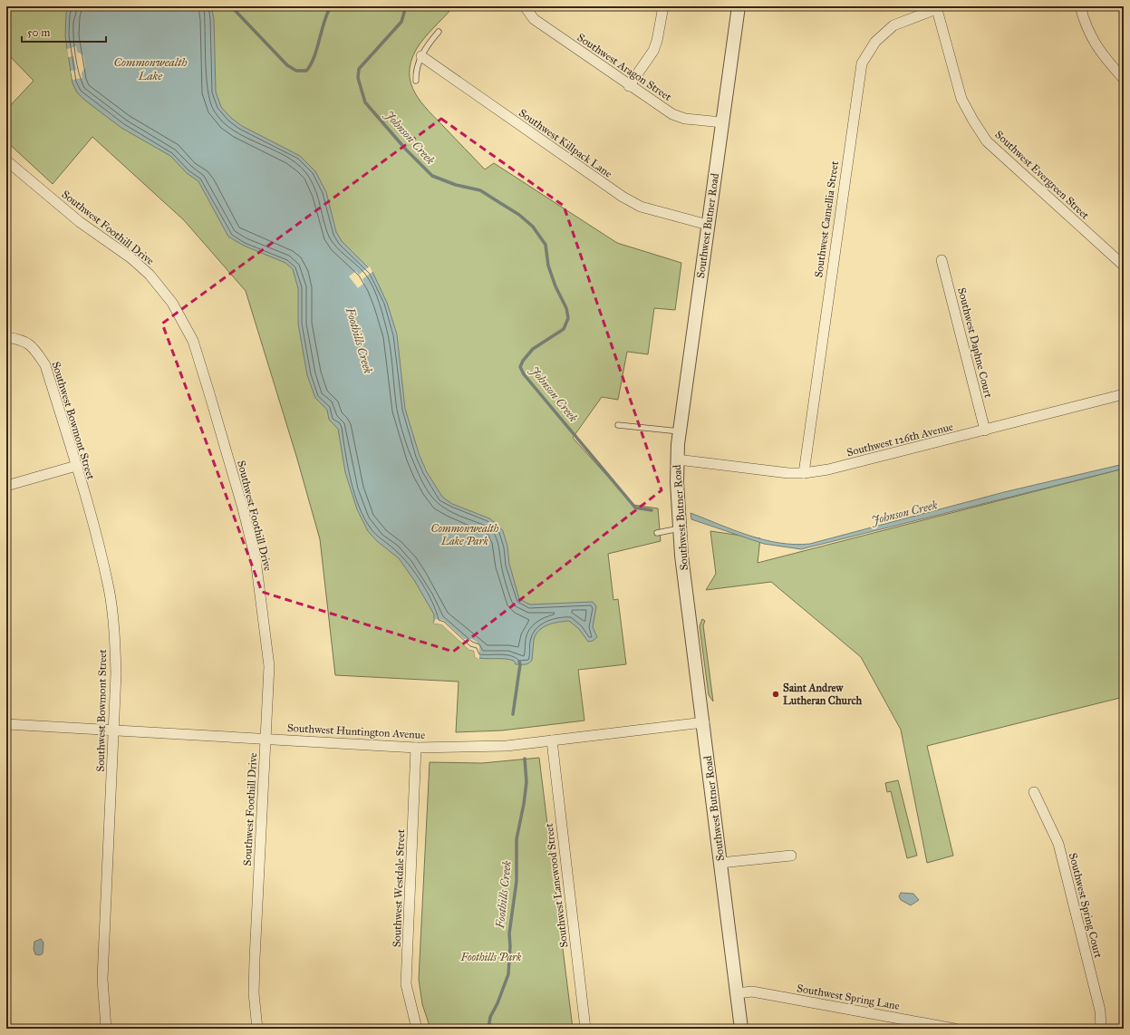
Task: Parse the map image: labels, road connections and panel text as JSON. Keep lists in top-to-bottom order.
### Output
{
  "streets": {
    "street": [
      "Southwest Aragon Street",
      "Southwest Killpack Lane",
      "Southwest Evergreen Street",
      "Southwest Camellia Street",
      "Southwest Butner Road",
      "Southwest Foothill Drive",
      "Southwest Daphne Court",
      "Southwest Bowmont Street",
      "Southwest 126th Avenue",
      "Southwest Huntington Avenue",
      "Southwest Lanewood Street",
      "Southwest Westdale Street",
      "Southwest Spring Court",
      "Southwest Spring Lane"
    ]
  },
  "crossings": [
    ["Southwest Aragon Street", "Southwest Butner Road"],
    ["Southwest Killpack Lane", "Southwest Butner Road"],
    ["Southwest Evergreen Street", "Southwest Camellia Street"],
    ["Southwest Camellia Street", "Southwest 126th Avenue"],
    ["Southwest Butner Road", "Southwest 126th Avenue"],
    ["Southwest Butner Road", "Southwest Huntington Avenue"],
    ["Southwest Butner Road", "Southwest Spring Lane"],
    ["Southwest Foothill Drive", "Southwest Huntington Avenue"],
    ["Southwest Daphne Court", "Southwest 126th Avenue"],
    ["Southwest Bowmont Street", "Southwest Huntington Avenue"],
    ["Southwest Huntington Avenue", "Southwest Lanewood Street"],
    ["Southwest Huntington Avenue", "Southwest Westdale Street"]
  ],
  "water": ["Commonwealth Lake", "Johnson Creek", "Foothills Creek"],
  "parks": ["Commonwealth Lake Park", "Foothills Park"],
  "places": ["Saint Andrew Lutheran Church"],
  "scale_bar": "50 m"
}
